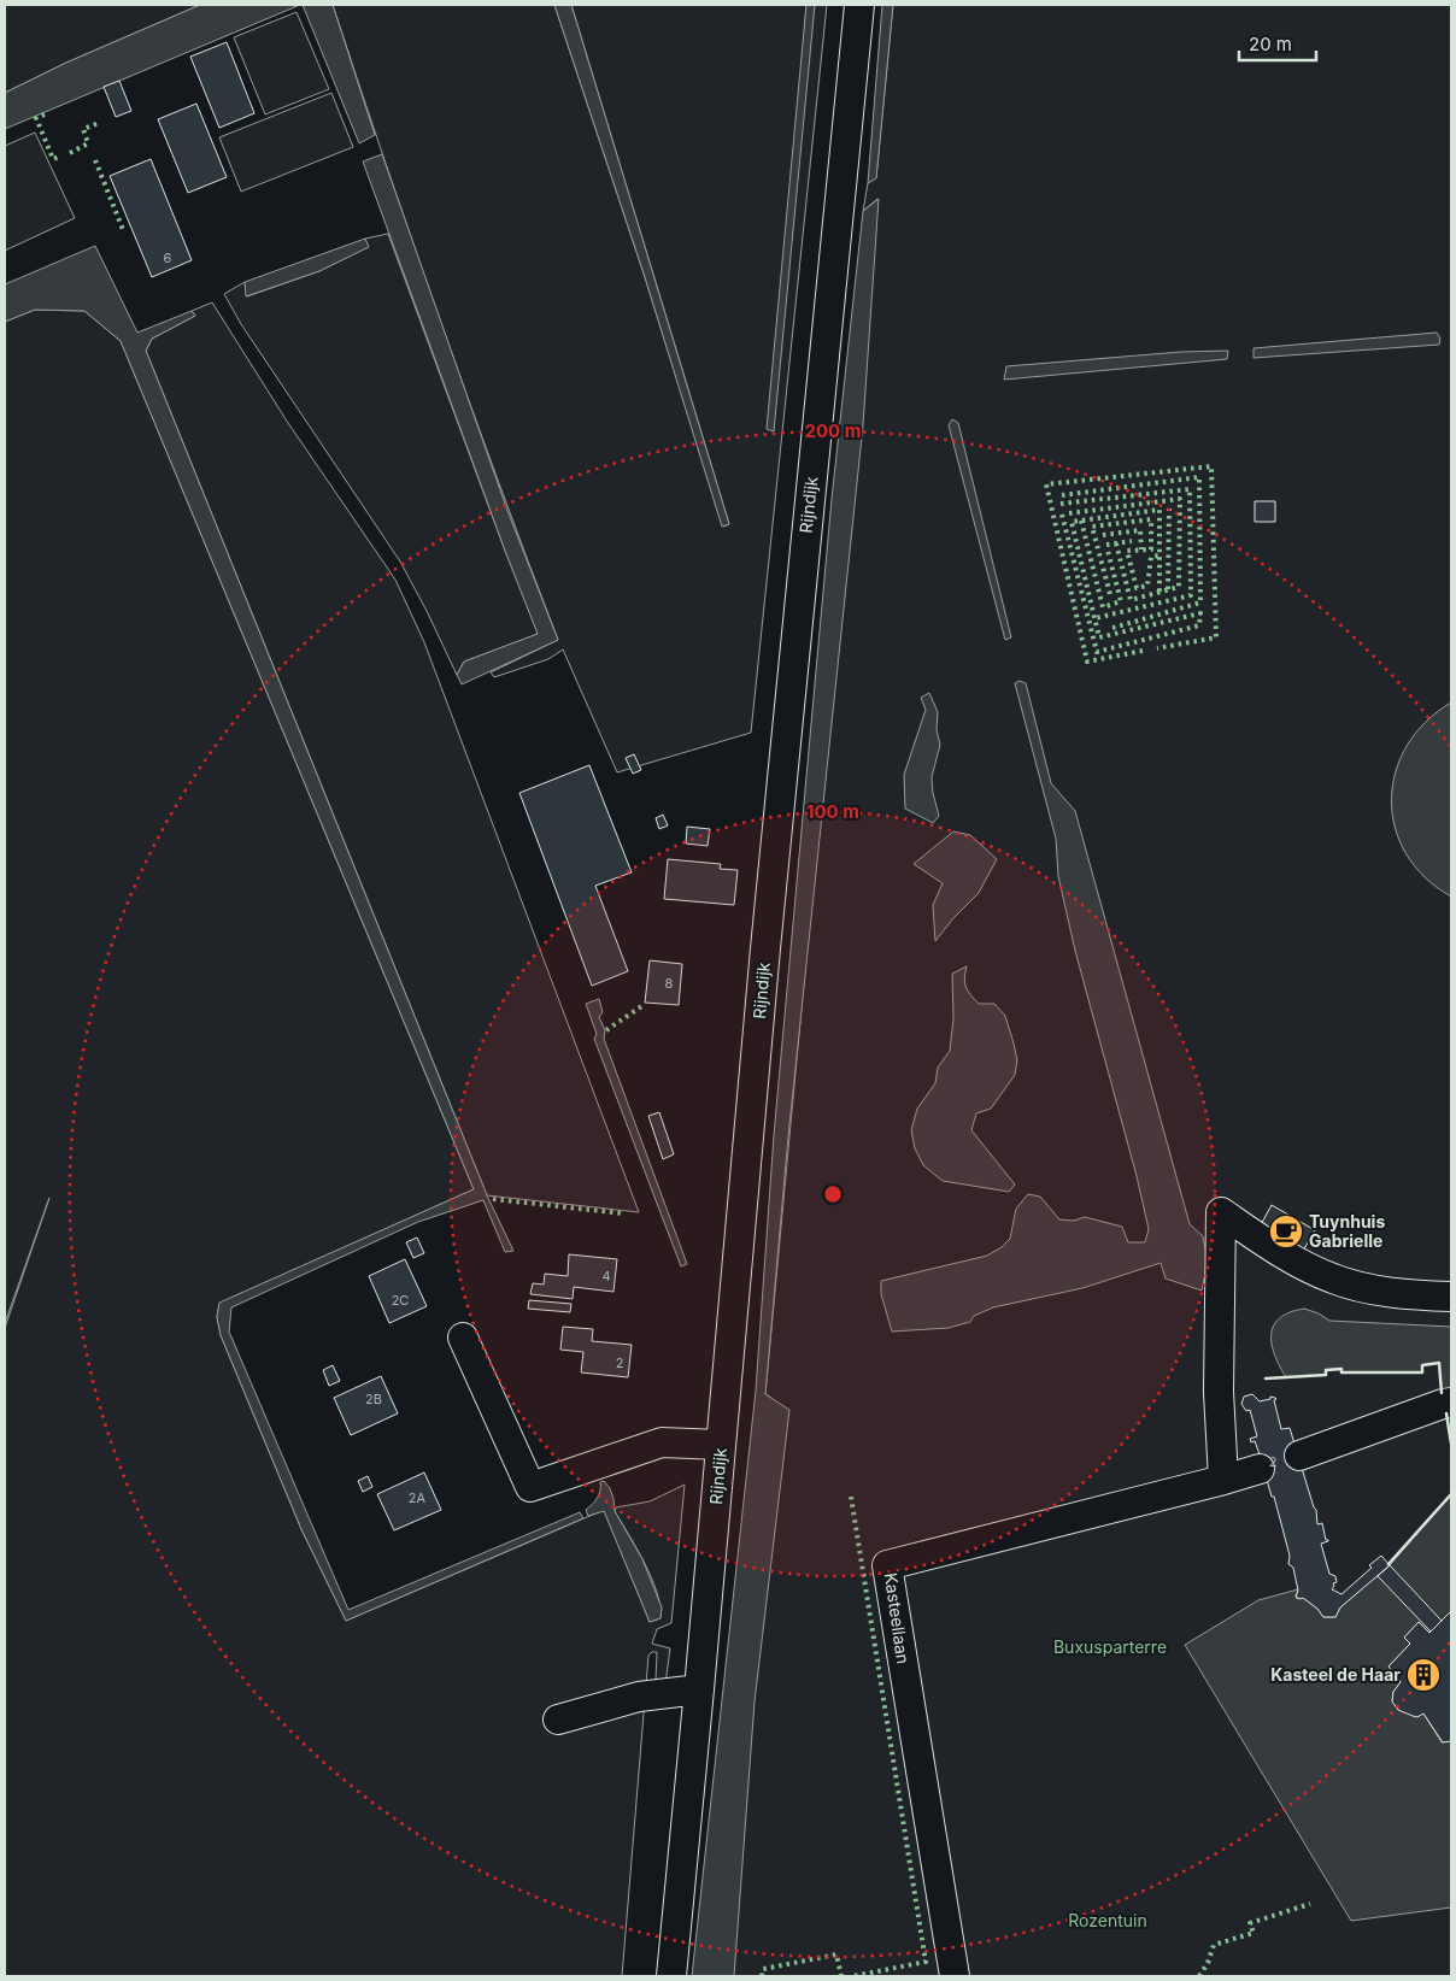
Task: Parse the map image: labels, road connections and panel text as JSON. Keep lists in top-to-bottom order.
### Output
{
  "streets": {
    "street": ["Rijndijk", "Kasteellaan"]
  },
  "parks": ["Buxusparterre", "Rozentuin"],
  "places": {
    "cafe": ["Tuynhuis Gabrielle"],
    "building": ["Kasteel de Haar"]
  },
  "house_numbers": [
    "6",
    "8",
    "4",
    "2C",
    "2",
    "2B",
    "2",
    "2A"
  ],
  "scale_bar": "20 m",
  "rings": ["200 m", "100 m"]
}
